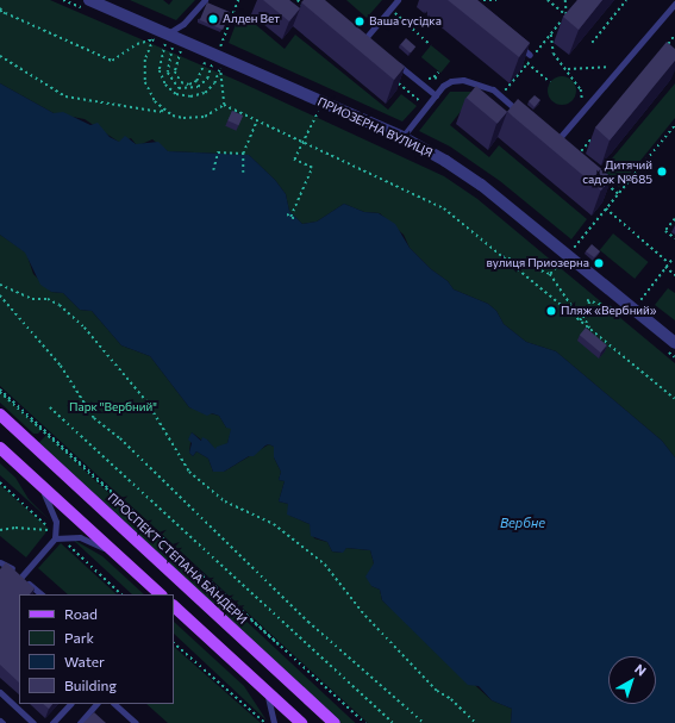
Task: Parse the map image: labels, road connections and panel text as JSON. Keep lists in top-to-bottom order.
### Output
{
  "streets": {
    "main road": ["ПРОСПЕКТ СТЕПАНА БАНДЕРИ"],
    "street": ["ПРИОЗЕРНА ВУЛИЦЯ"]
  },
  "water": ["Вербне"],
  "parks": ["Парк \"Вербний\""],
  "places": [
    "Алден Вет",
    "Ваша сусідка",
    "Дитячий садок №685",
    "вулиця Приозерна",
    "Пляж «Вербний»"
  ],
  "legend": [
    "Road",
    "Park",
    "Water",
    "Building"
  ],
  "north": "top right"
}
